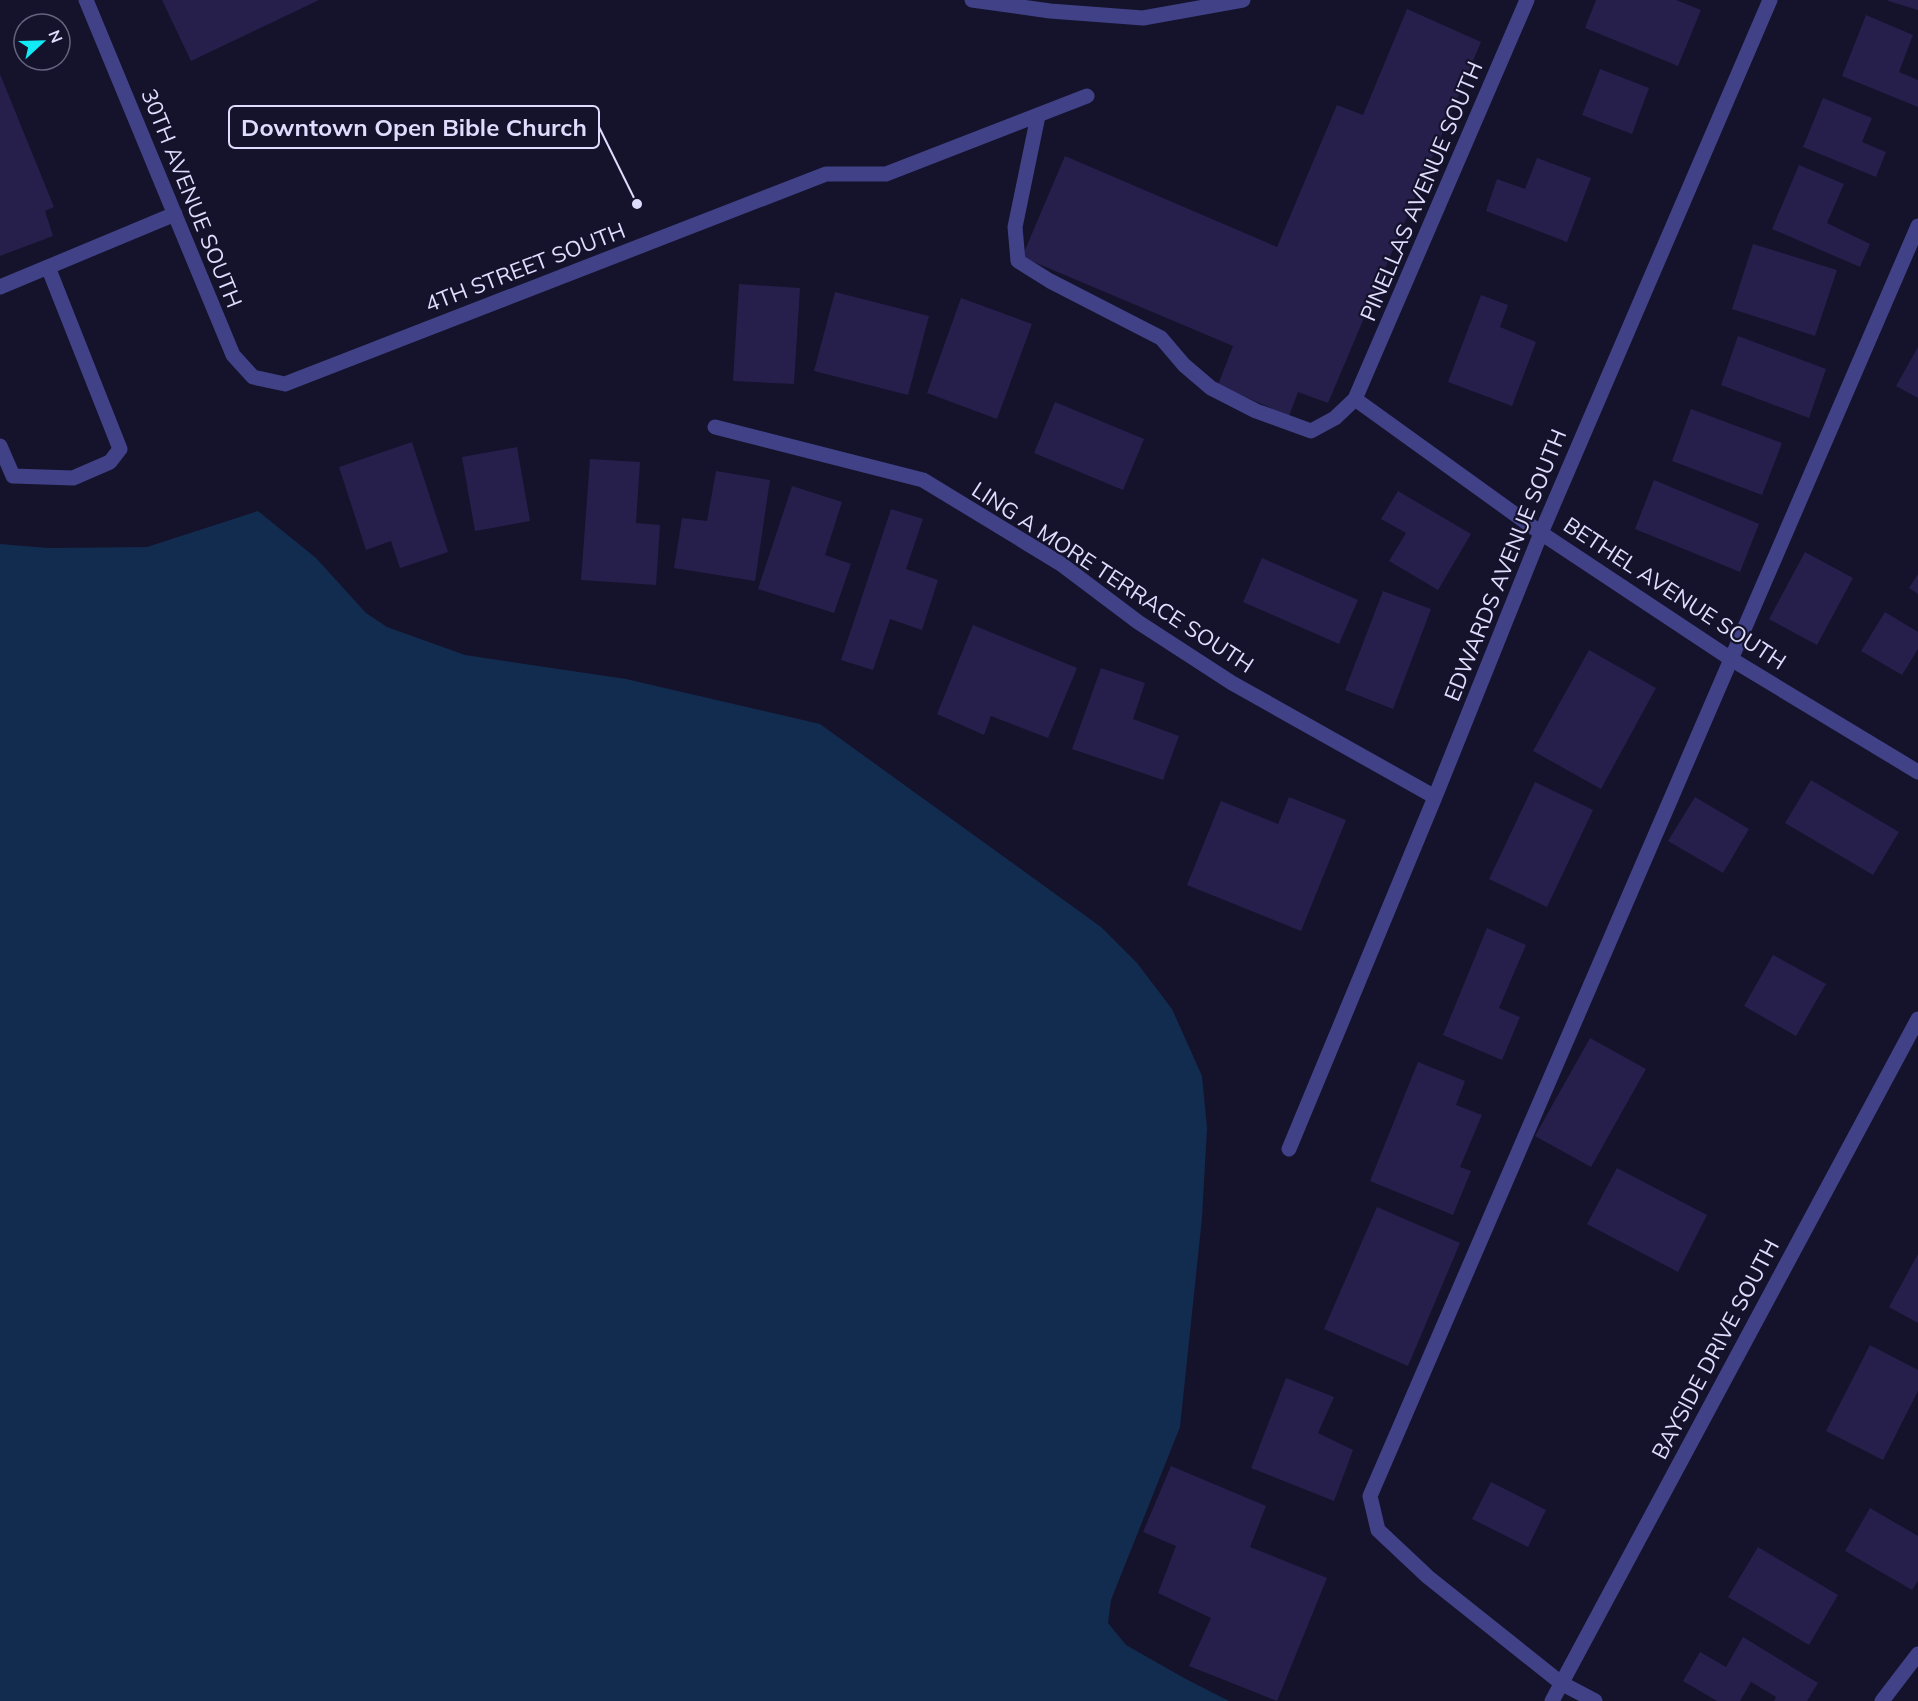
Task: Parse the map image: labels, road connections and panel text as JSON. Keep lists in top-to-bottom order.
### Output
{
  "streets": {
    "street": [
      "PINELLAS AVENUE SOUTH",
      "30TH AVENUE SOUTH",
      "4TH STREET SOUTH",
      "EDWARDS AVENUE SOUTH",
      "LING A MORE TERRACE SOUTH",
      "BETHEL AVENUE SOUTH",
      "BAYSIDE DRIVE SOUTH"
    ]
  },
  "crossings": [
    ["PINELLAS AVENUE SOUTH", "BETHEL AVENUE SOUTH"],
    ["30TH AVENUE SOUTH", "4TH STREET SOUTH"],
    ["EDWARDS AVENUE SOUTH", "LING A MORE TERRACE SOUTH"],
    ["EDWARDS AVENUE SOUTH", "BETHEL AVENUE SOUTH"]
  ],
  "places": ["Downtown Open Bible Church"],
  "north": "right"
}
